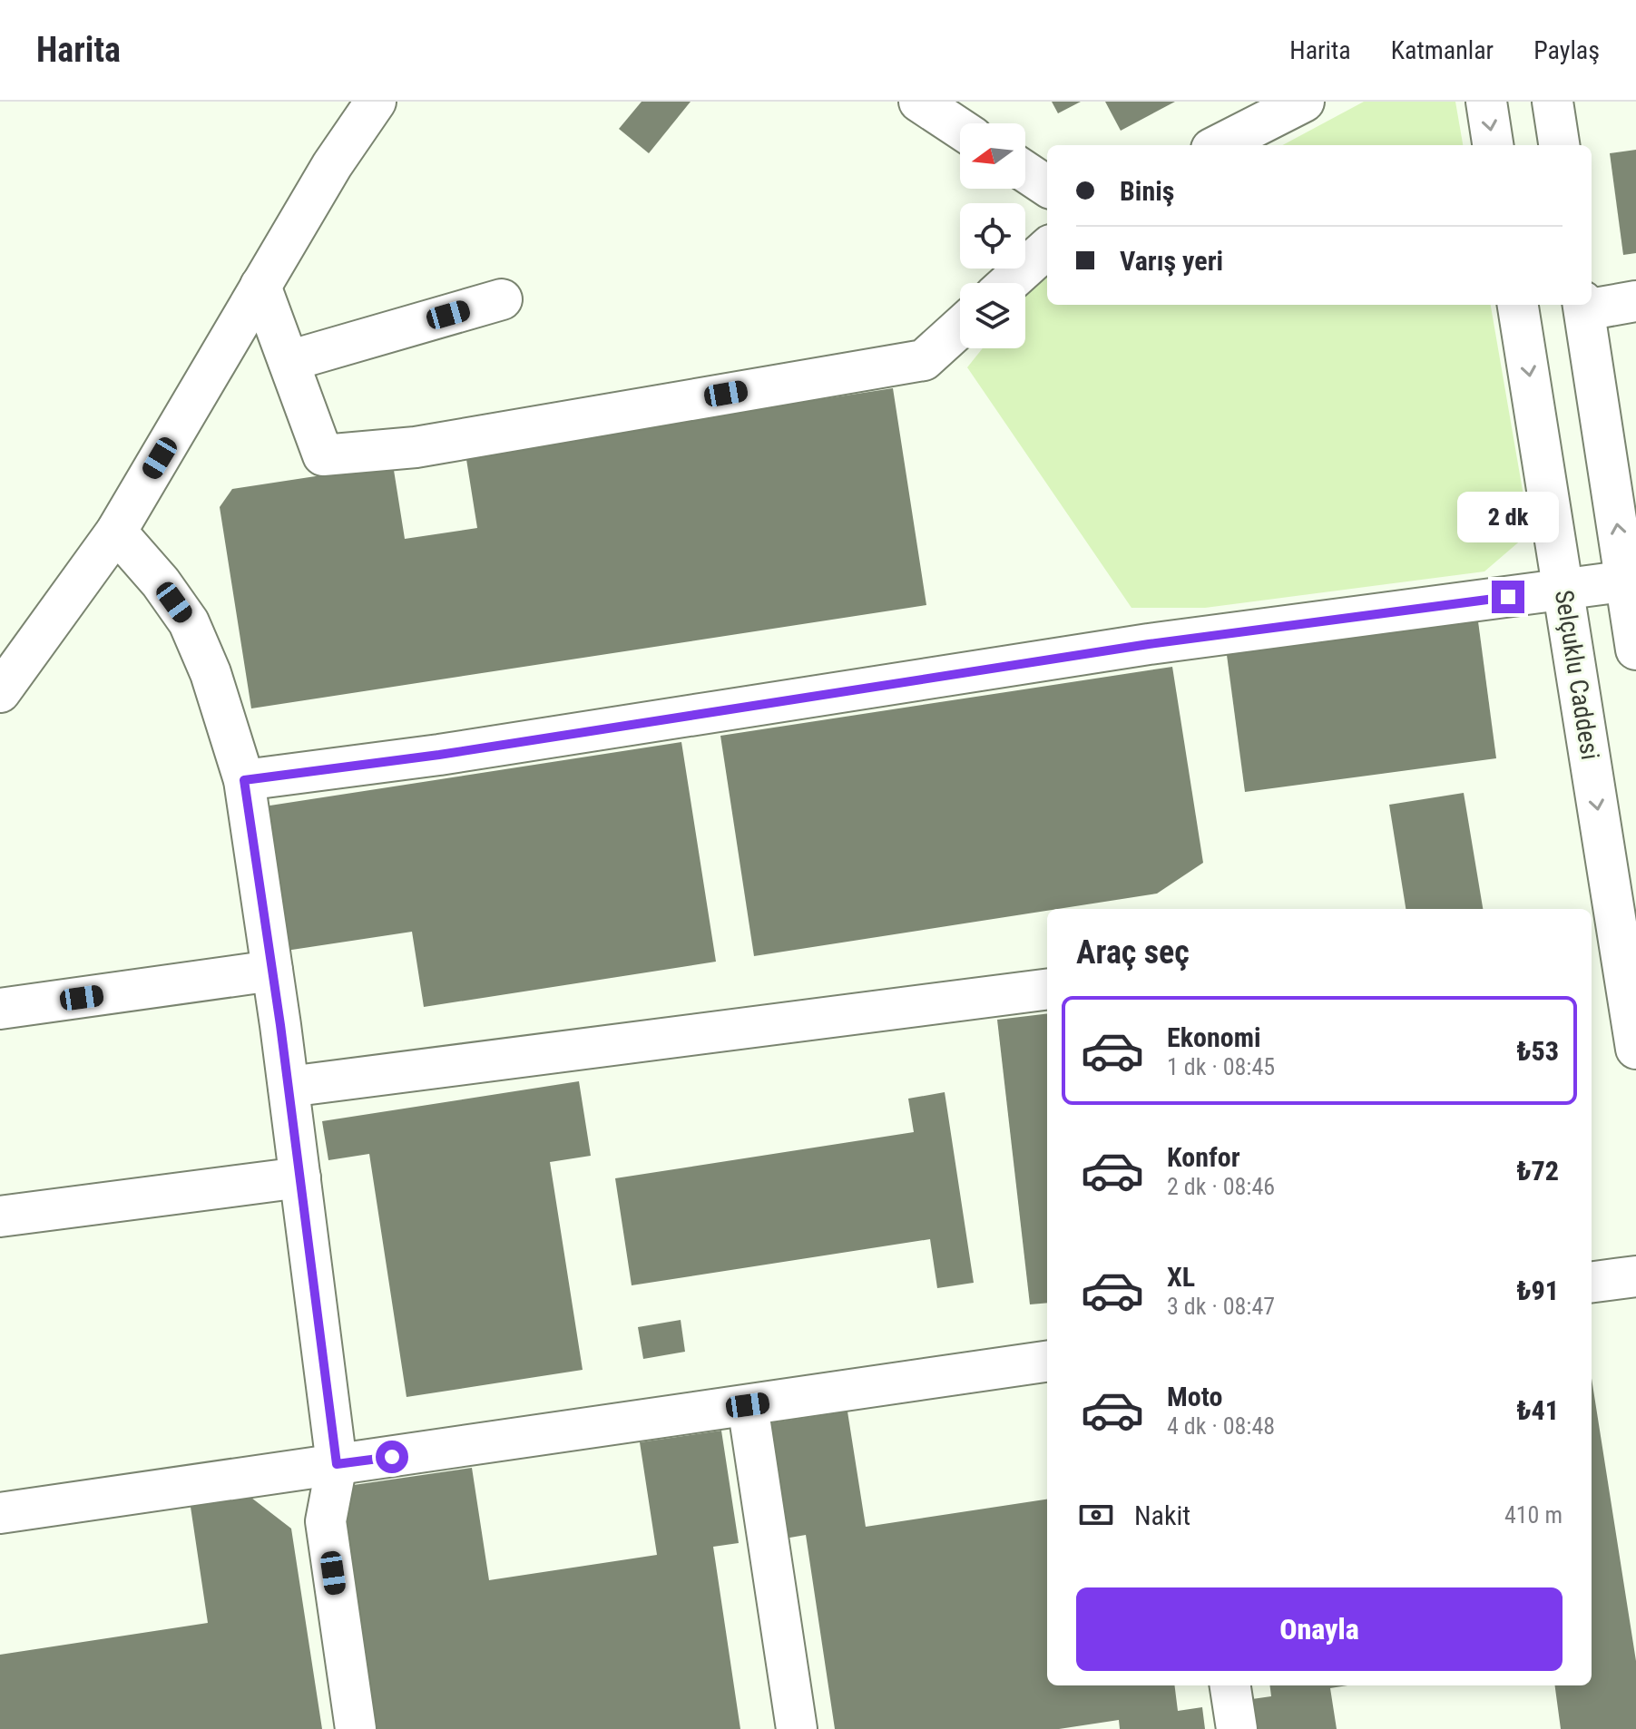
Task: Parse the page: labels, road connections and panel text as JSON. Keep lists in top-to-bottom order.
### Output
{
  "streets": {
    "street": ["Selçuklu Caddesi"]
  },
  "north": "left",
  "page": {
    "header": "Harita",
    "nav": ["Harita", "Katmanlar", "Paylaş"],
    "banner": ["Biniş", "Varış yeri"],
    "bubble": "2 dk",
    "heading": "Araç seç",
    "list": [
      {
        "name": "Ekonomi",
        "note": "1 dk · 08:45",
        "value": "₺53"
      },
      {
        "name": "Konfor",
        "note": "2 dk · 08:46",
        "value": "₺72"
      },
      {
        "name": "XL",
        "note": "3 dk · 08:47",
        "value": "₺91"
      },
      {
        "name": "Moto",
        "note": "4 dk · 08:48",
        "value": "₺41"
      }
    ],
    "pay": ["Nakit", "410 m"],
    "buttons": "Onayla"
  }
}
